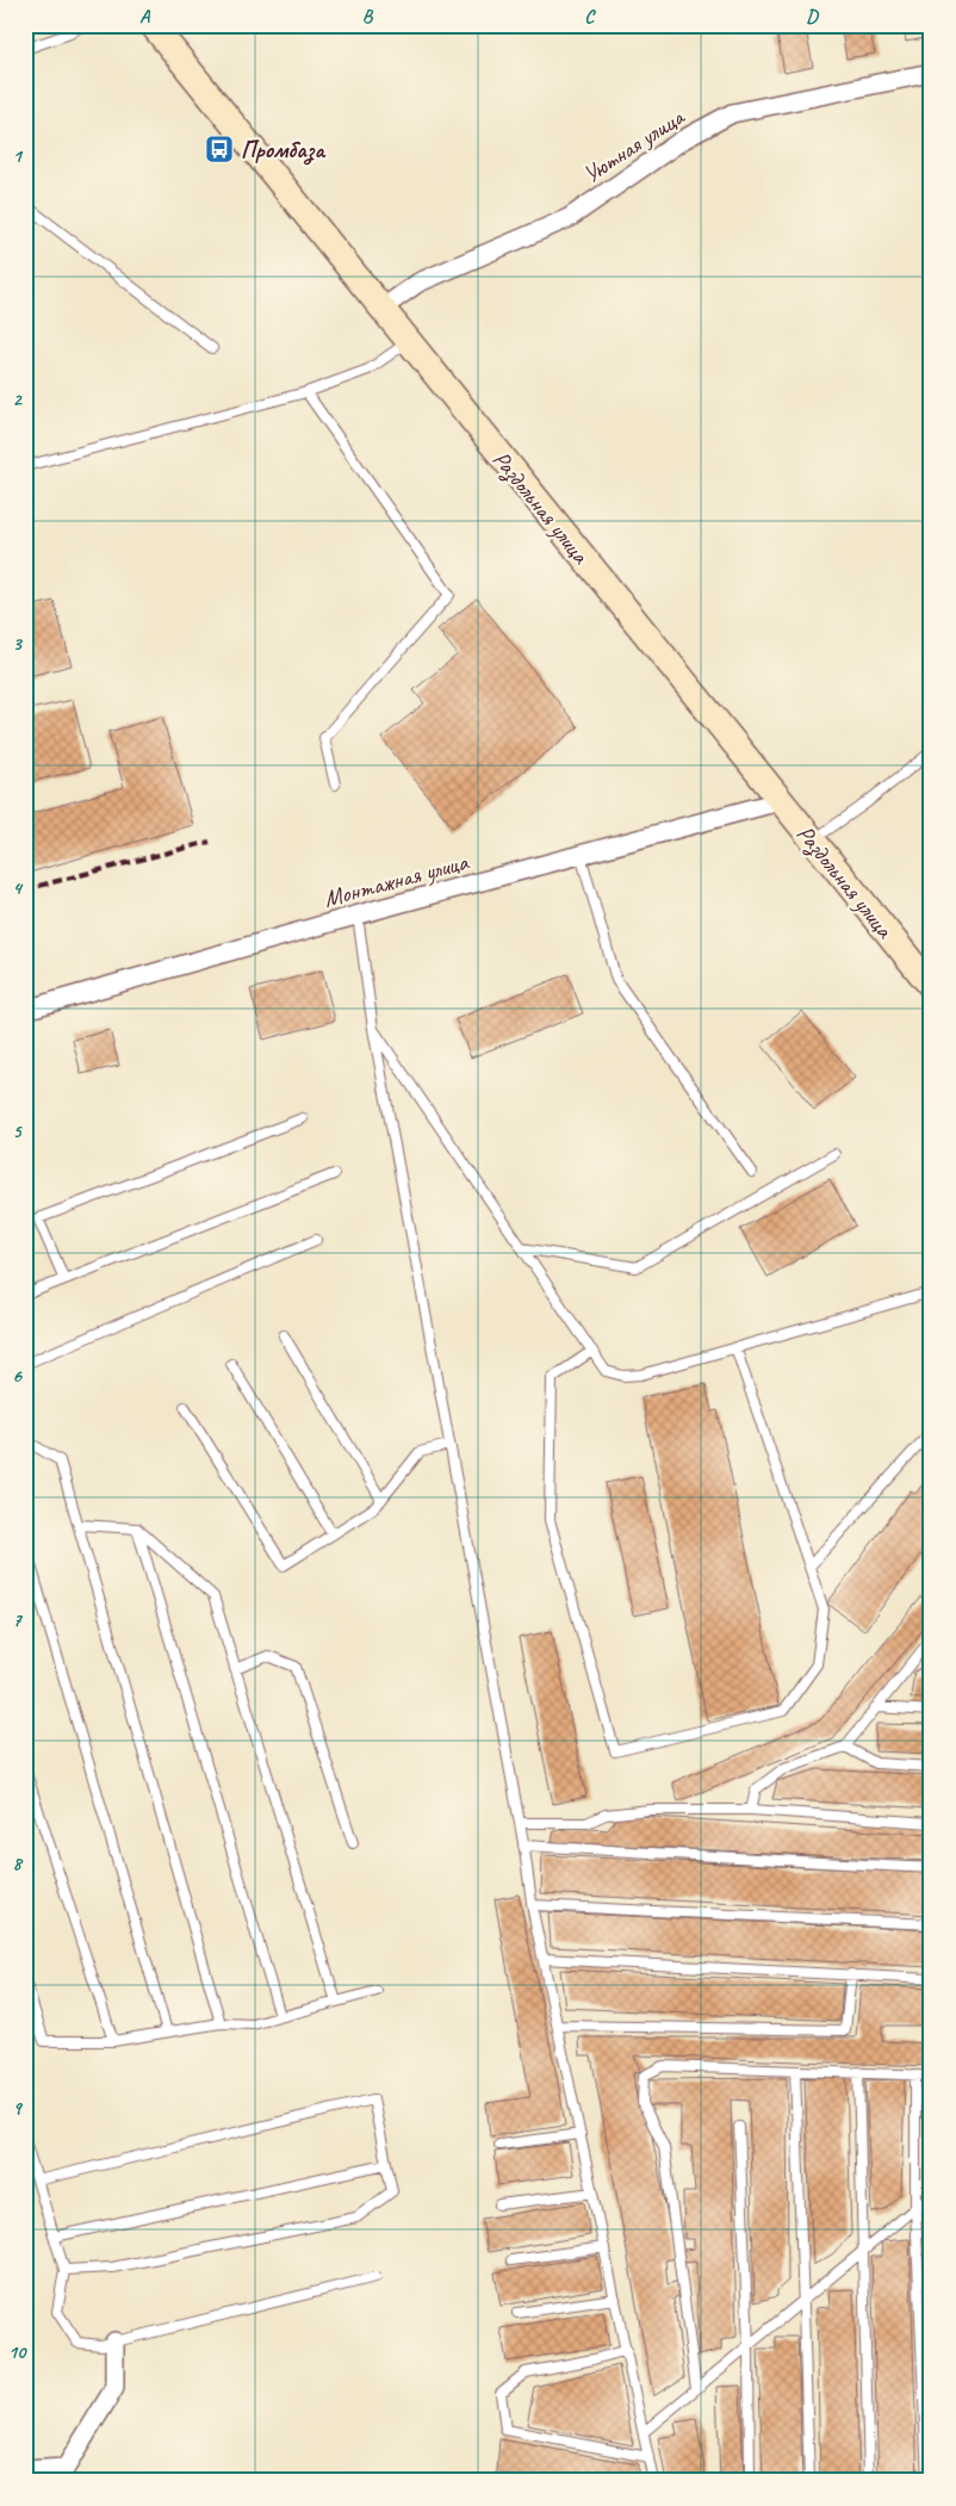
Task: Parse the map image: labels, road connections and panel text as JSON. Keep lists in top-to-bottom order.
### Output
{
  "streets": {
    "main road": ["Раздольная улица"],
    "street": ["Уютная улица", "Монтажная улица"]
  },
  "crossings": [
    ["Уютная улица", "Раздольная улица"],
    ["Раздольная улица", "Монтажная улица"]
  ],
  "places": {
    "bus stop": ["Промбаза"]
  },
  "grid": {
    "columns": [
      "A",
      "B",
      "C",
      "D"
    ],
    "rows": [
      "1",
      "2",
      "3",
      "4",
      "5",
      "6",
      "7",
      "8",
      "9",
      "10"
    ]
  }
}
